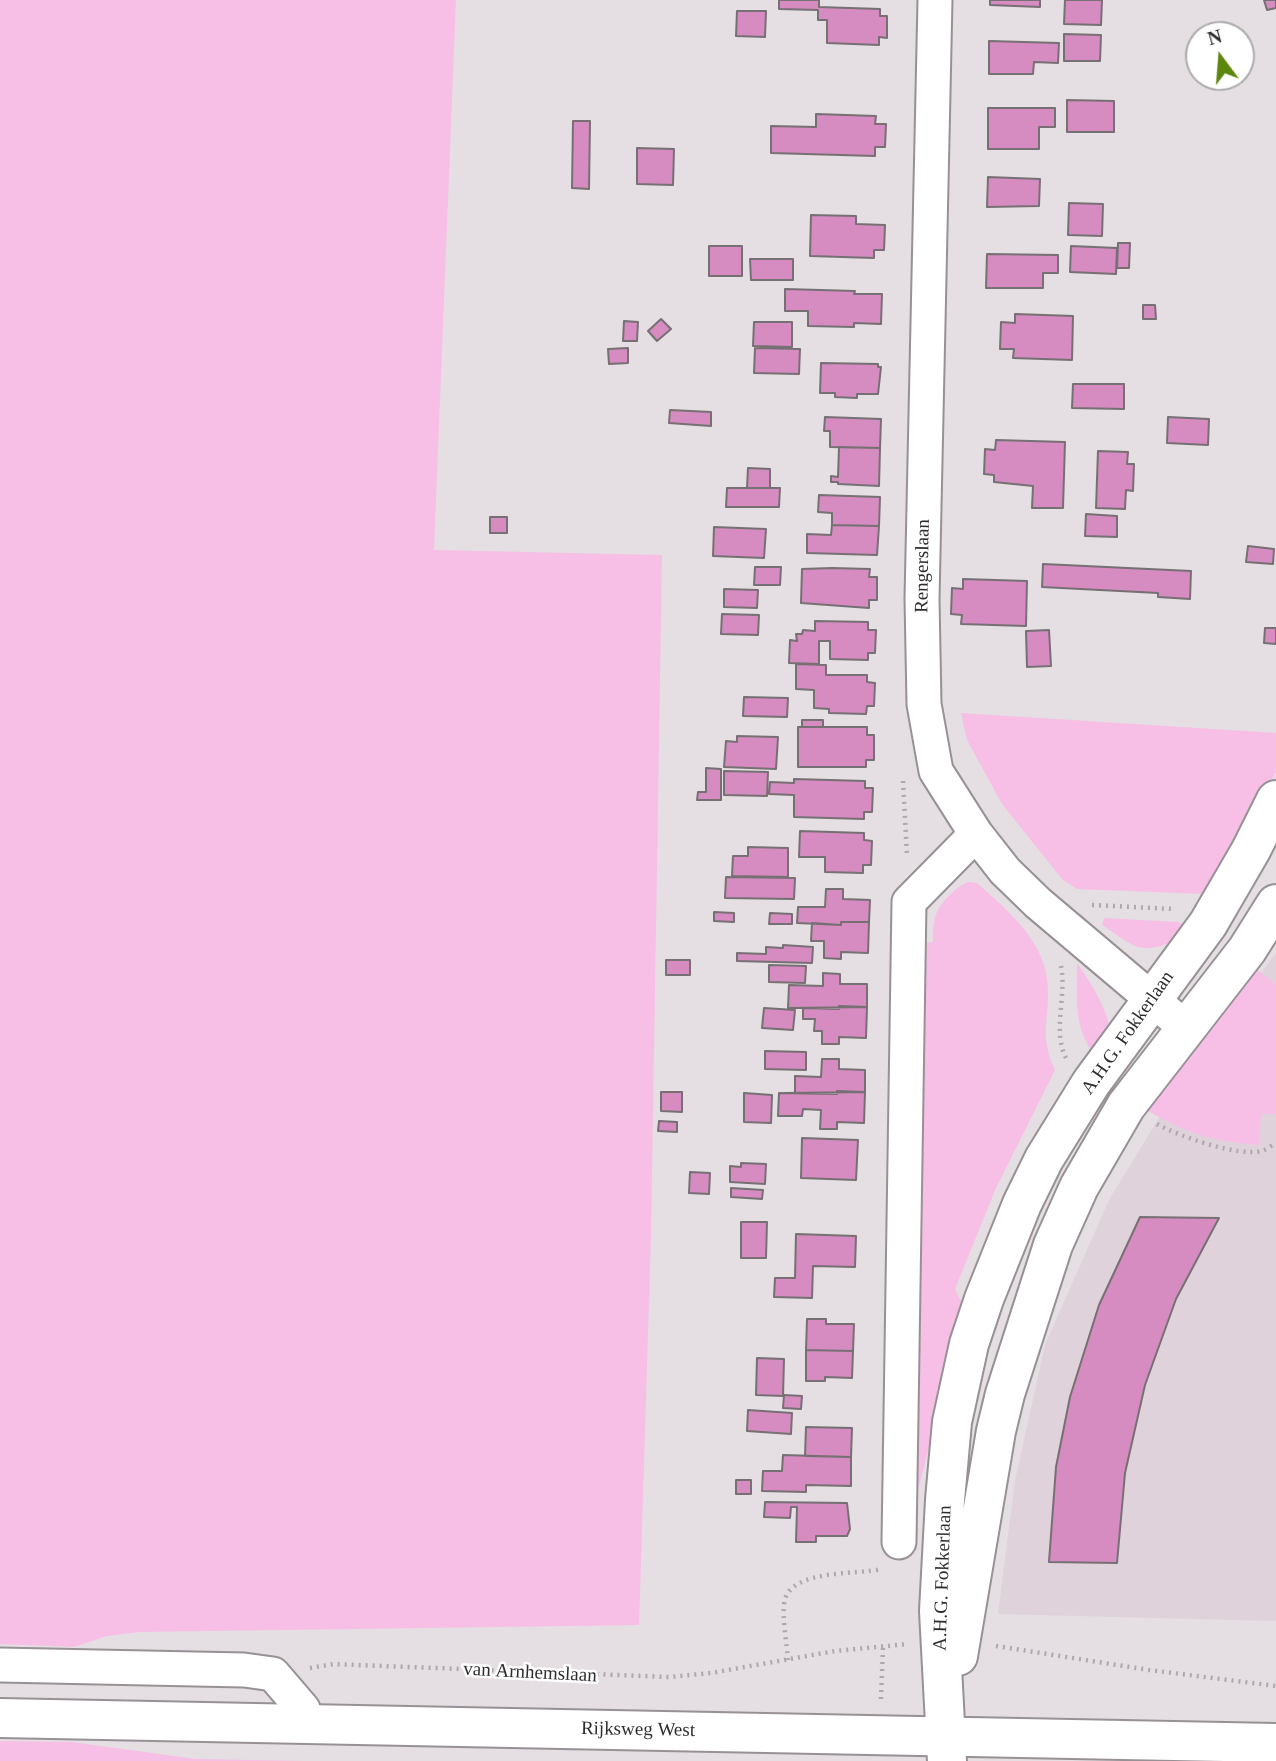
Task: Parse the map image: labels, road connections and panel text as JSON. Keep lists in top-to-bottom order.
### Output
{
  "streets": {
    "main road": ["A.H.G. Fokkerlaan", "Rijksweg West"],
    "street": ["Rengerslaan"],
    "path": ["van Arnhemslaan"]
  },
  "crossings": [
    ["Rengerslaan", "A.H.G. Fokkerlaan"],
    ["A.H.G. Fokkerlaan", "van Arnhemslaan"],
    ["A.H.G. Fokkerlaan", "Rijksweg West"]
  ],
  "north": "top"
}
